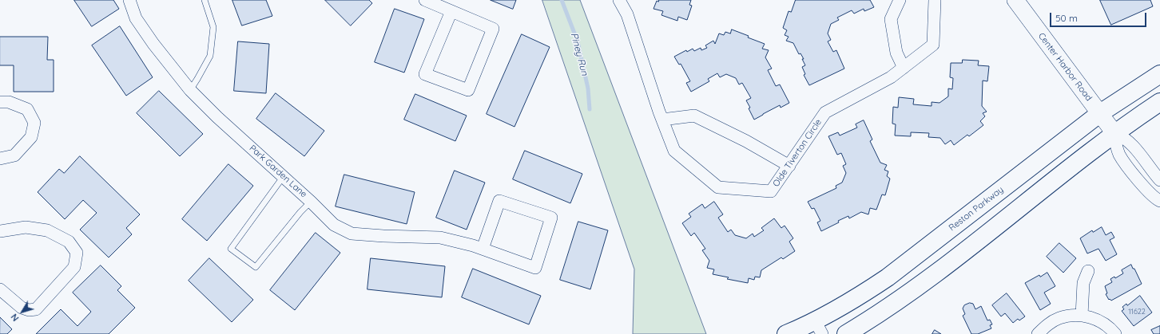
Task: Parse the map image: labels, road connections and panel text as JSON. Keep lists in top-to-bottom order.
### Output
{
  "streets": {
    "main road": ["Reston Parkway"],
    "street": ["Center Harbor Road", "Olde Tiverton Circle", "Park Garden Lane"]
  },
  "crossings": [
    ["Center Harbor Road", "Reston Parkway"]
  ],
  "water": ["Piney Run"],
  "house_numbers": ["11622"],
  "scale_bar": "50 m",
  "north": "bottom left"
}
